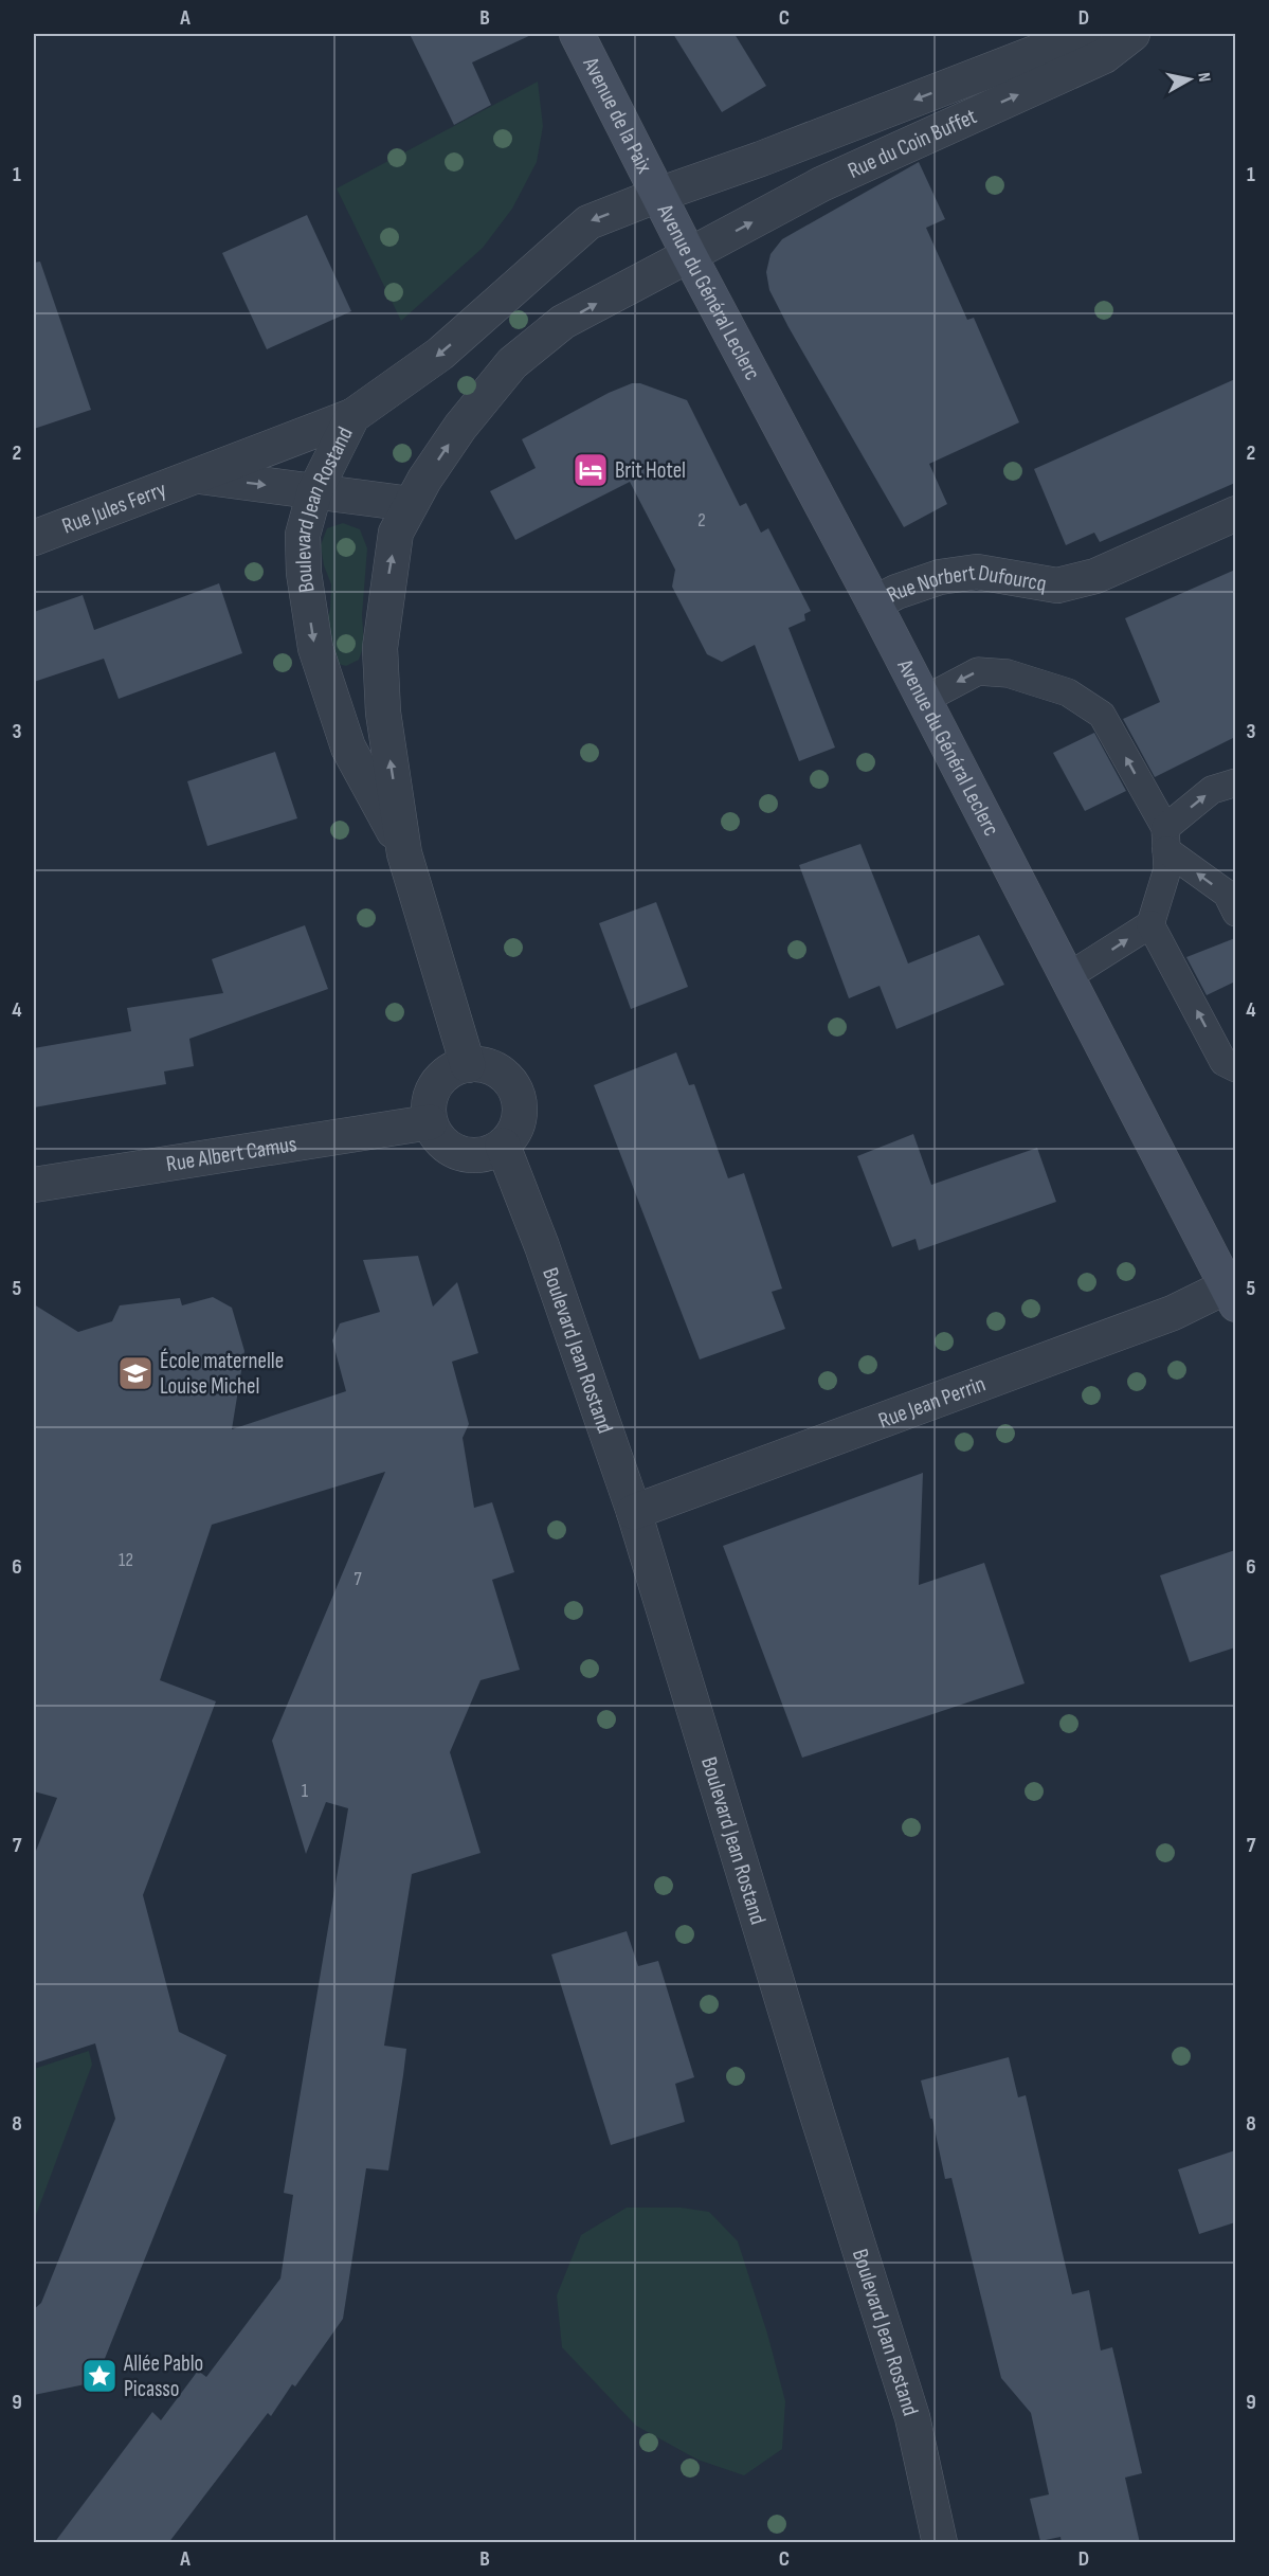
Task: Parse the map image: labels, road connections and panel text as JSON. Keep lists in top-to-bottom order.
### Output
{
  "streets": {
    "main road": ["Avenue de la Paix", "Avenue du Général Leclerc"],
    "street": [
      "Rue du Coin Buffet",
      "Rue Jules Ferry",
      "Boulevard Jean Rostand",
      "Rue Norbert Dufourcq",
      "Rue Albert Camus",
      "Rue Jean Perrin"
    ]
  },
  "crossings": [
    ["Avenue de la Paix", "Rue du Coin Buffet"],
    ["Avenue de la Paix", "Avenue du Général Leclerc"],
    ["Avenue de la Paix", "Boulevard Jean Rostand"],
    ["Rue du Coin Buffet", "Avenue du Général Leclerc"],
    ["Rue du Coin Buffet", "Boulevard Jean Rostand"],
    ["Avenue du Général Leclerc", "Boulevard Jean Rostand"],
    ["Avenue du Général Leclerc", "Rue Norbert Dufourcq"],
    ["Avenue du Général Leclerc", "Rue Jean Perrin"],
    ["Rue Jules Ferry", "Boulevard Jean Rostand"],
    ["Boulevard Jean Rostand", "Rue Albert Camus"],
    ["Boulevard Jean Rostand", "Rue Jean Perrin"]
  ],
  "places": {
    "hotel": ["Brit Hotel"],
    "school or university": ["École maternelle Louise Michel"],
    "place": ["Allée Pablo Picasso"]
  },
  "house_numbers": [
    "2",
    "12",
    "7",
    "1"
  ],
  "north": "right",
  "grid": {
    "columns": [
      "A",
      "B",
      "C",
      "D"
    ],
    "rows": [
      "1",
      "2",
      "3",
      "4",
      "5",
      "6",
      "7",
      "8",
      "9"
    ]
  }
}
